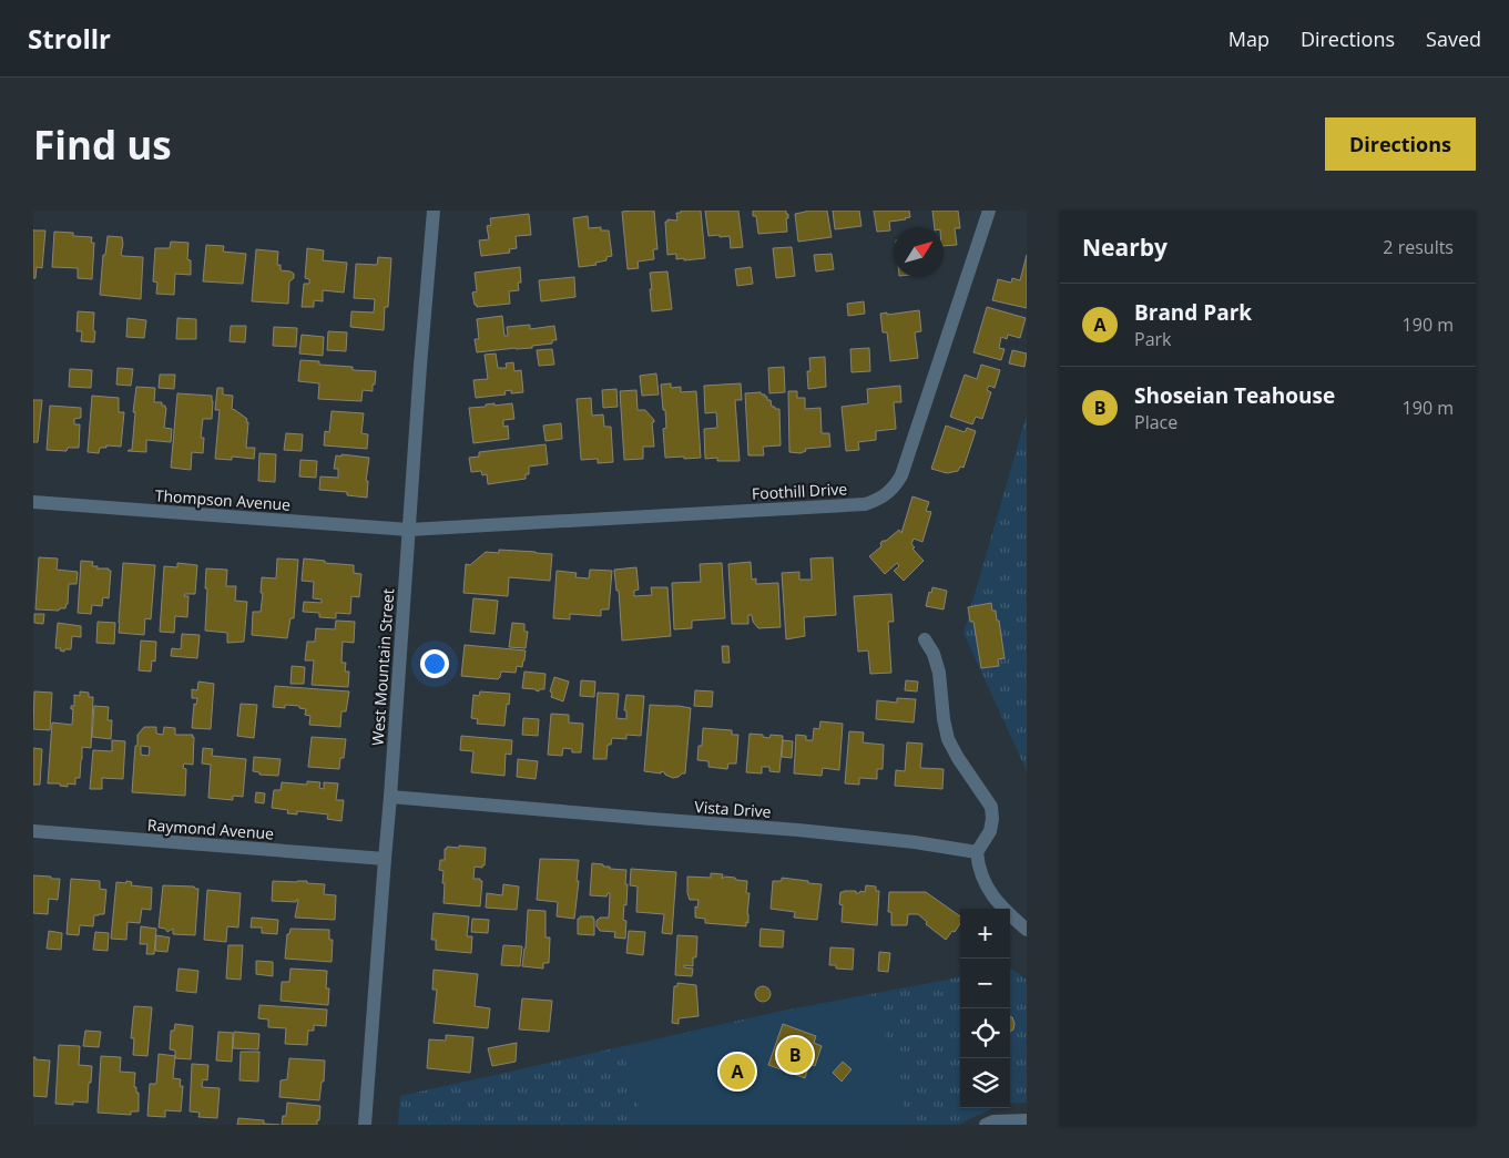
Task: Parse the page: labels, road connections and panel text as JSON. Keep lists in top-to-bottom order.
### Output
{
  "streets": {
    "street": [
      "Foothill Drive",
      "Thompson Avenue",
      "West Mountain Street",
      "Vista Drive",
      "Raymond Avenue"
    ]
  },
  "crossings": [
    ["Foothill Drive", "Thompson Avenue"],
    ["Foothill Drive", "West Mountain Street"],
    ["Thompson Avenue", "West Mountain Street"],
    ["West Mountain Street", "Vista Drive"],
    ["West Mountain Street", "Raymond Avenue"]
  ],
  "north": "top right",
  "page": {
    "header": "Strollr",
    "nav": ["Map", "Directions", "Saved"],
    "buttons": "Directions",
    "title": "Find us",
    "heading": ["Nearby", "2 results"],
    "list": [
      {
        "mark": "A",
        "name": "Brand Park",
        "note": "Park",
        "value": "190 m"
      },
      {
        "mark": "B",
        "name": "Shoseian Teahouse",
        "note": "Place",
        "value": "190 m"
      }
    ],
    "map_buttons": ["+", "−"],
    "pins": ["B", "A"]
  }
}
